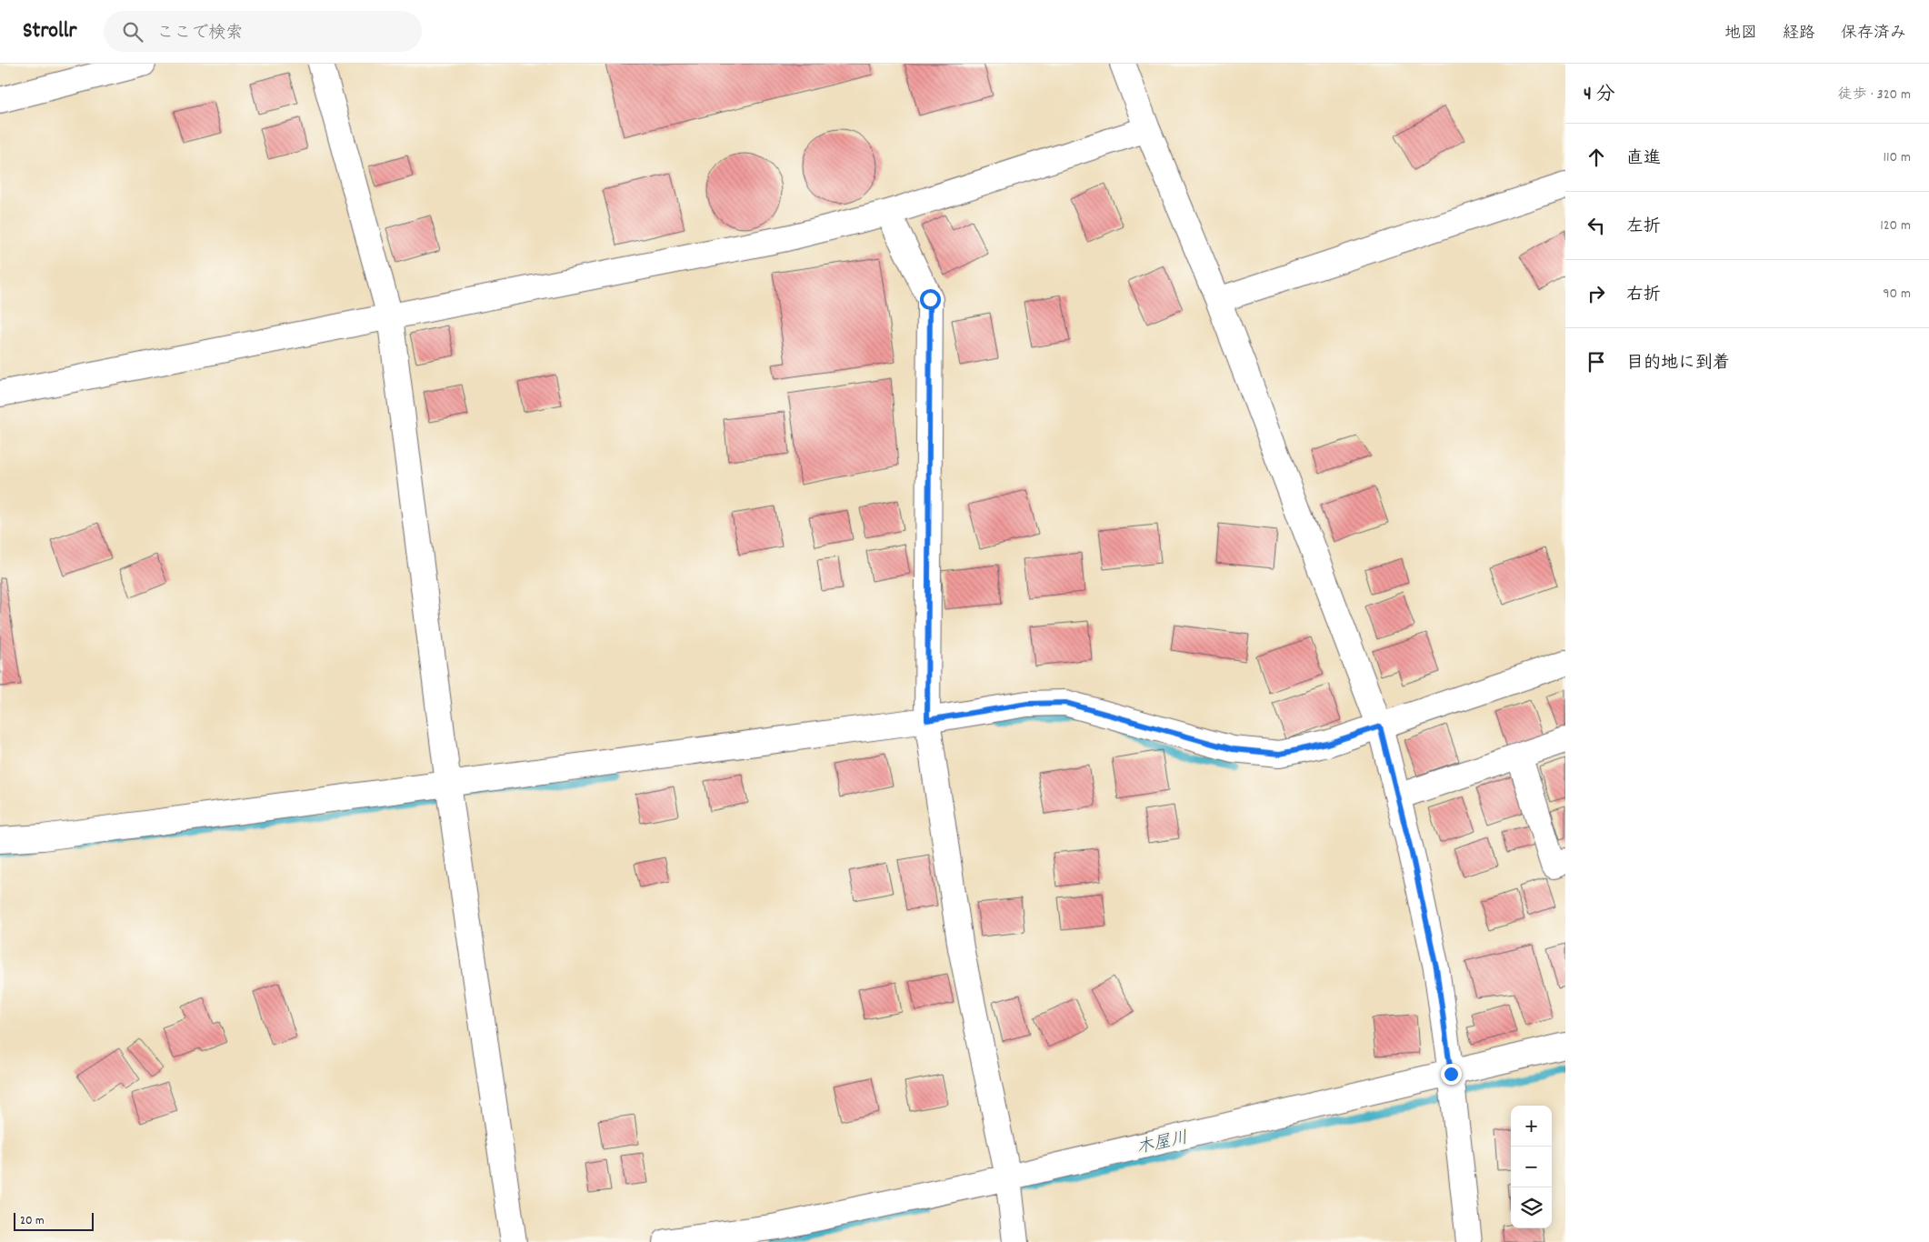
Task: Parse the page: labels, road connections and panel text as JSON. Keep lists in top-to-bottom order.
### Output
{
  "water": ["木屋川"],
  "scale_bar": "20 m",
  "page": {
    "header": "Strollr",
    "search": "ここで検索",
    "nav": ["地図", "経路", "保存済み"],
    "heading": ["4 分", "徒歩 · 320 m"],
    "list": [
      ["直進", "110 m"],
      ["左折", "120 m"],
      ["右折", "90 m"],
      "目的地に到着"
    ],
    "map_buttons": ["+", "−"],
    "scale": "20 m"
  }
}
